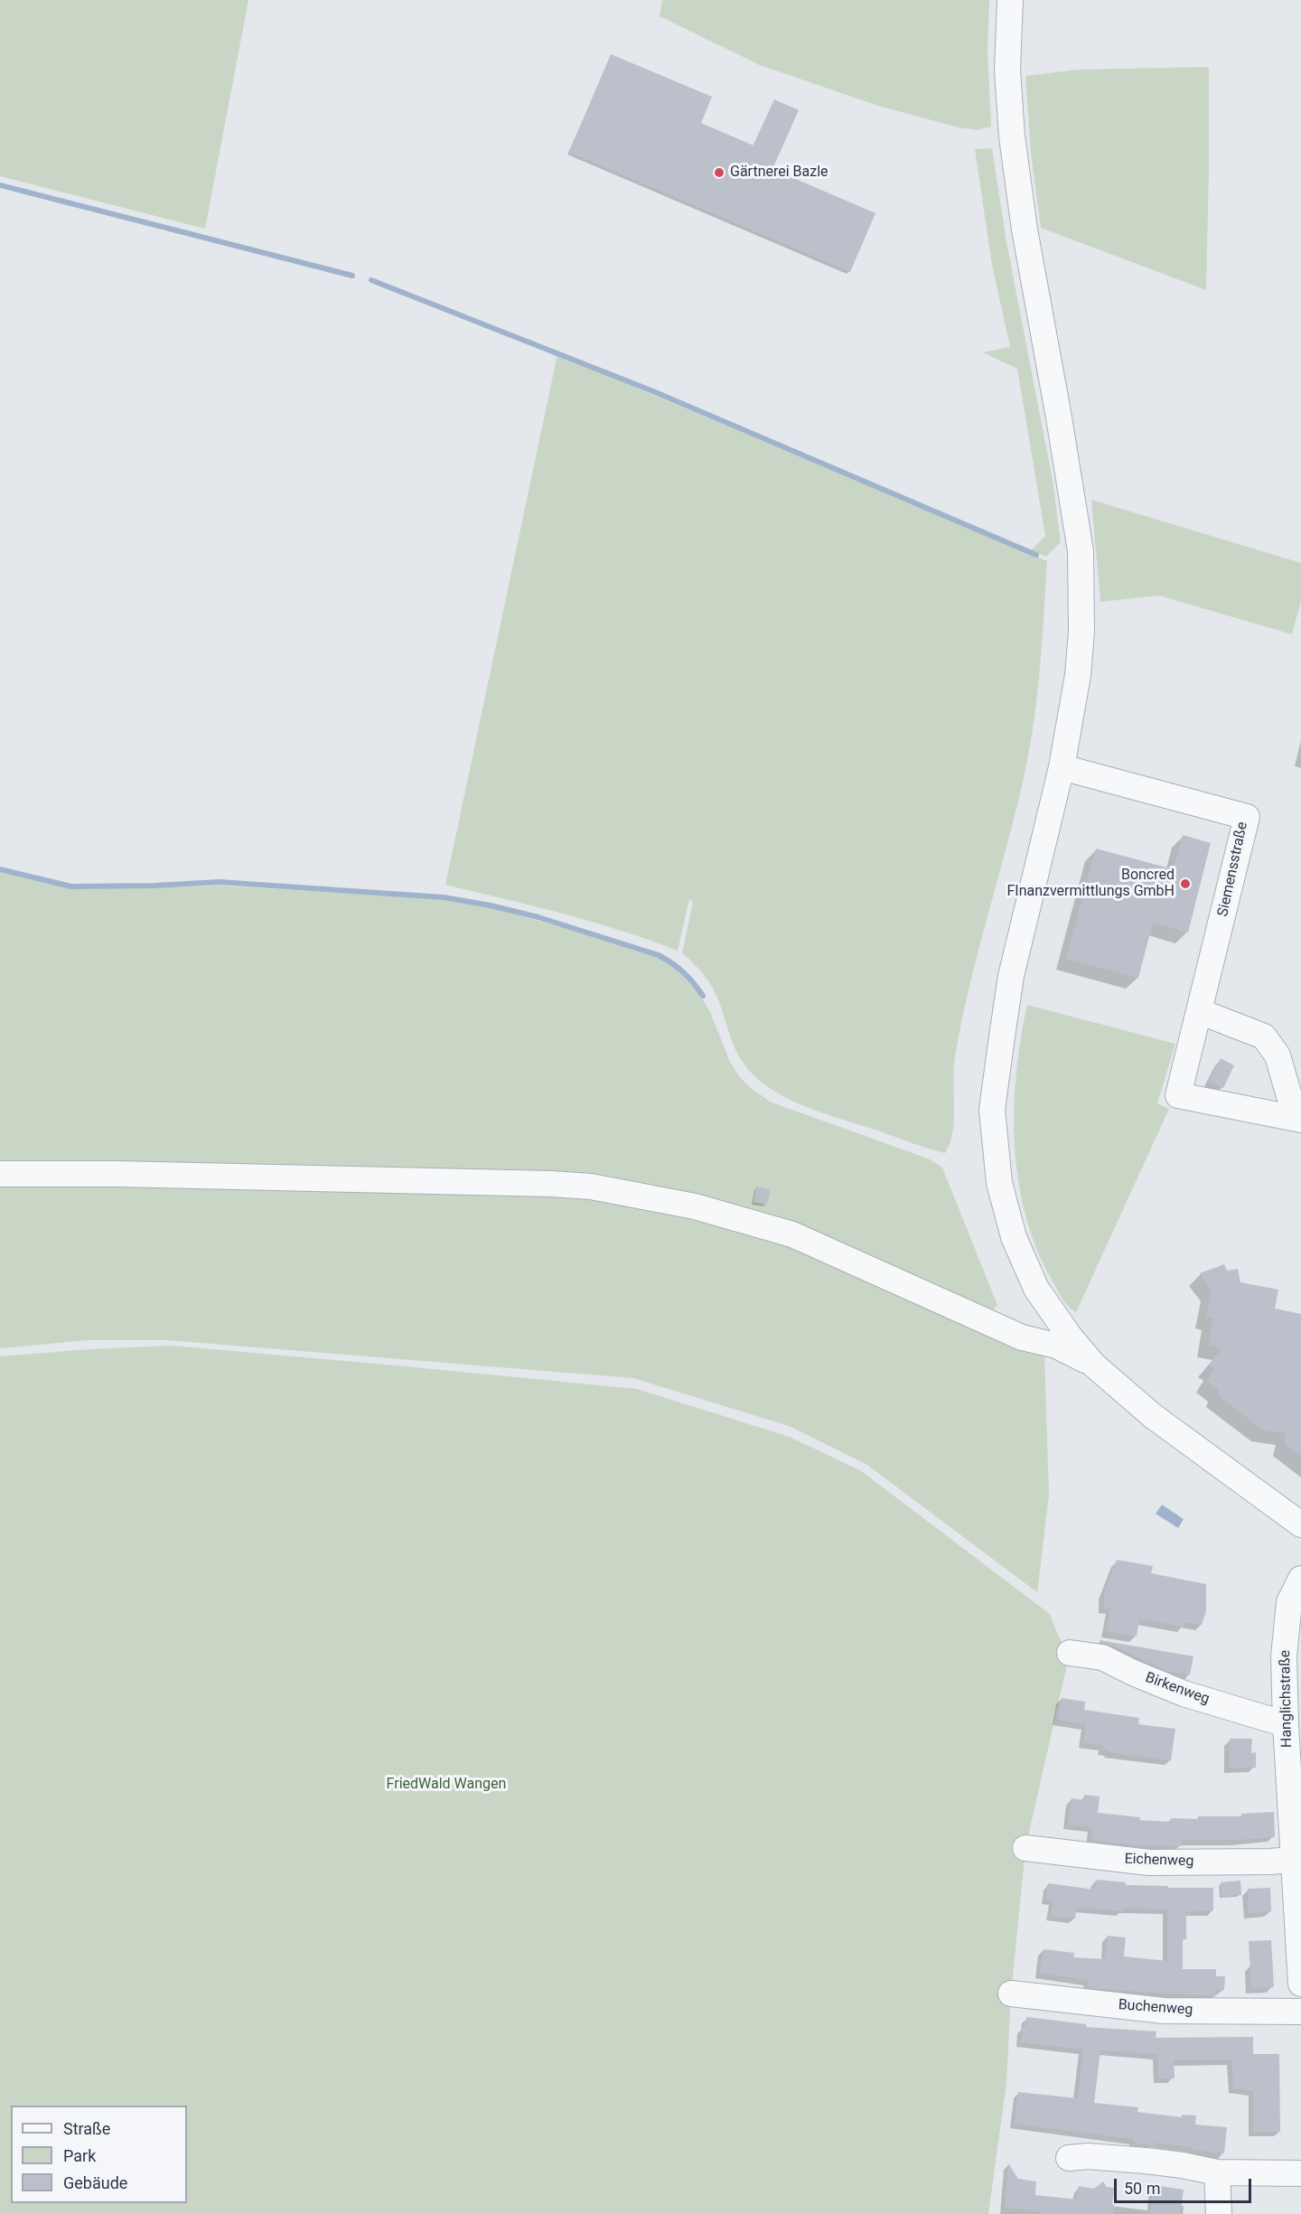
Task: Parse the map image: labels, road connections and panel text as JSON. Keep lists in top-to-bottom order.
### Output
{
  "streets": {
    "street": [
      "Siemensstraße",
      "Birkenweg",
      "Hanglichstraße",
      "Eichenweg",
      "Buchenweg"
    ]
  },
  "crossings": [
    ["Birkenweg", "Hanglichstraße"],
    ["Hanglichstraße", "Eichenweg"]
  ],
  "parks": ["FriedWald Wangen"],
  "places": ["Gärtnerei Bazle", "Boncred FInanzvermittlungs GmbH"],
  "legend": ["Straße", "Park", "Gebäude"],
  "scale_bar": "50 m"
}
